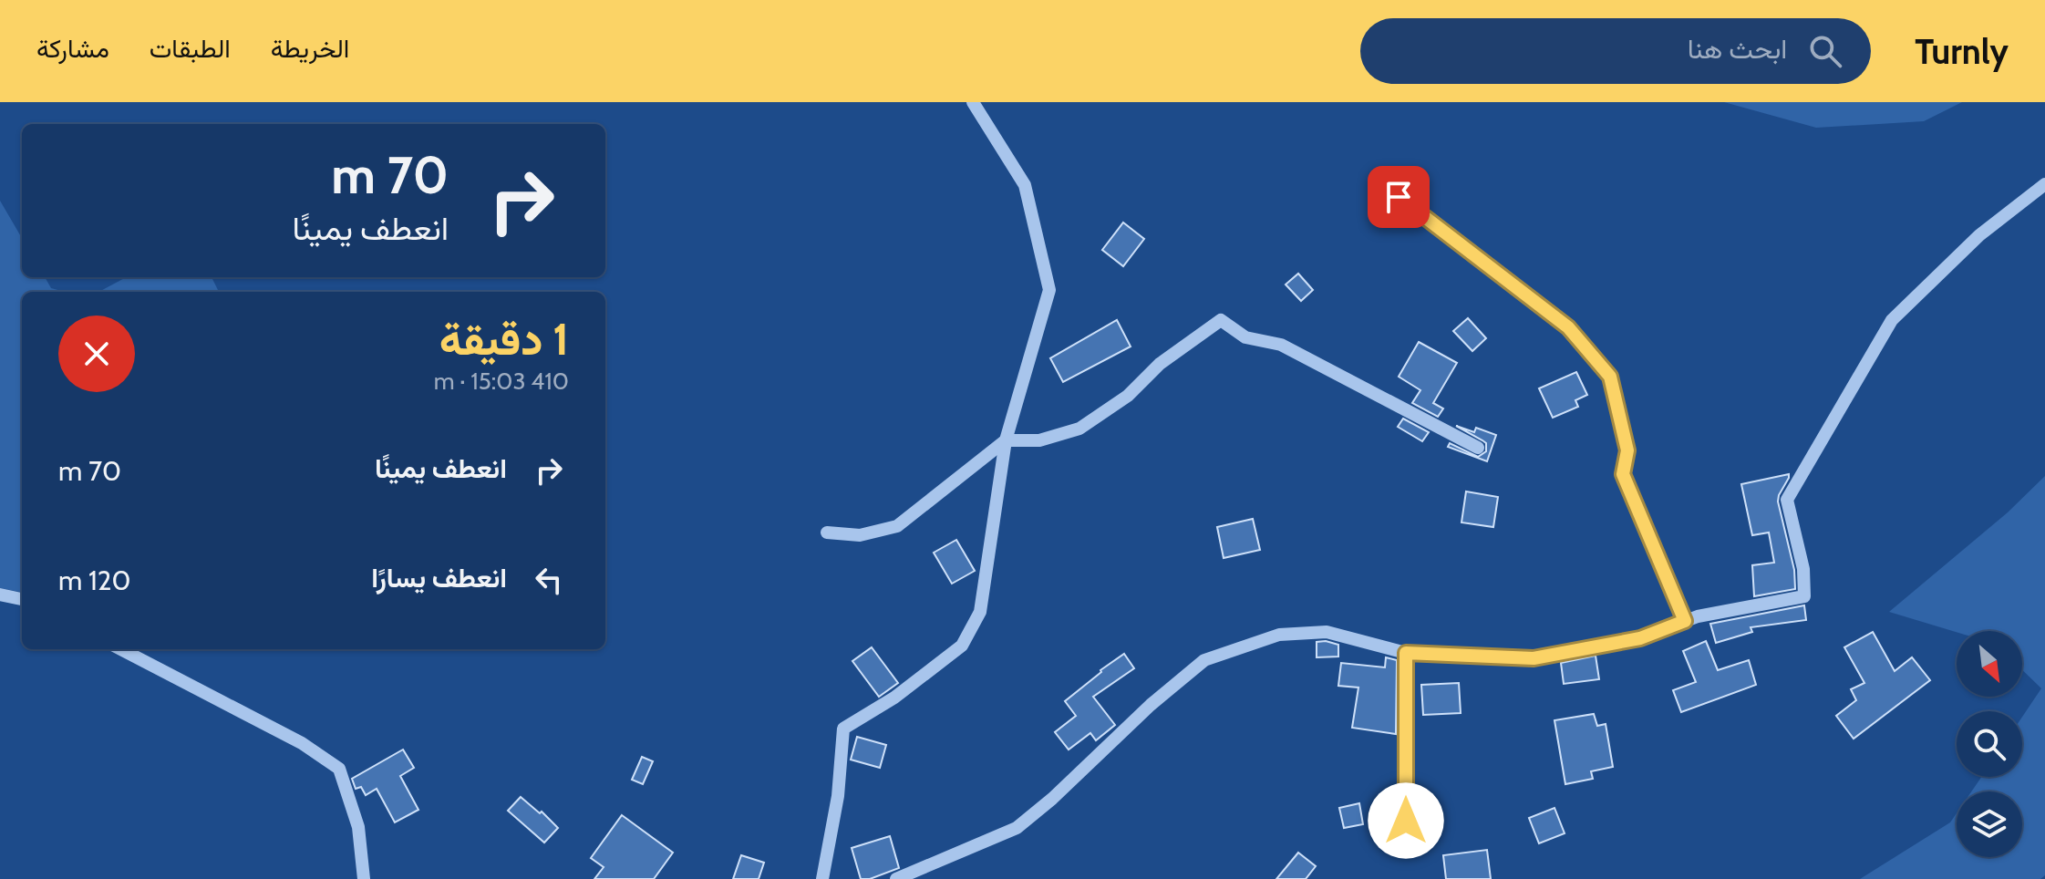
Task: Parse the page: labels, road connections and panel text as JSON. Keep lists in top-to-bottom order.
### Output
{
  "north": "bottom right",
  "page": {
    "header": "Turnly",
    "search": "ابحث هنا",
    "nav": ["الخريطة", "الطبقات", "مشاركة"],
    "turn": ["70 m", "انعطف يمينًا"],
    "heading": ["1 دقيقة", "410 m · 15:03"],
    "list": [
      {
        "name": "انعطف يمينًا",
        "value": "70 m"
      },
      {
        "name": "انعطف يسارًا",
        "value": "120 m"
      }
    ]
  }
}
